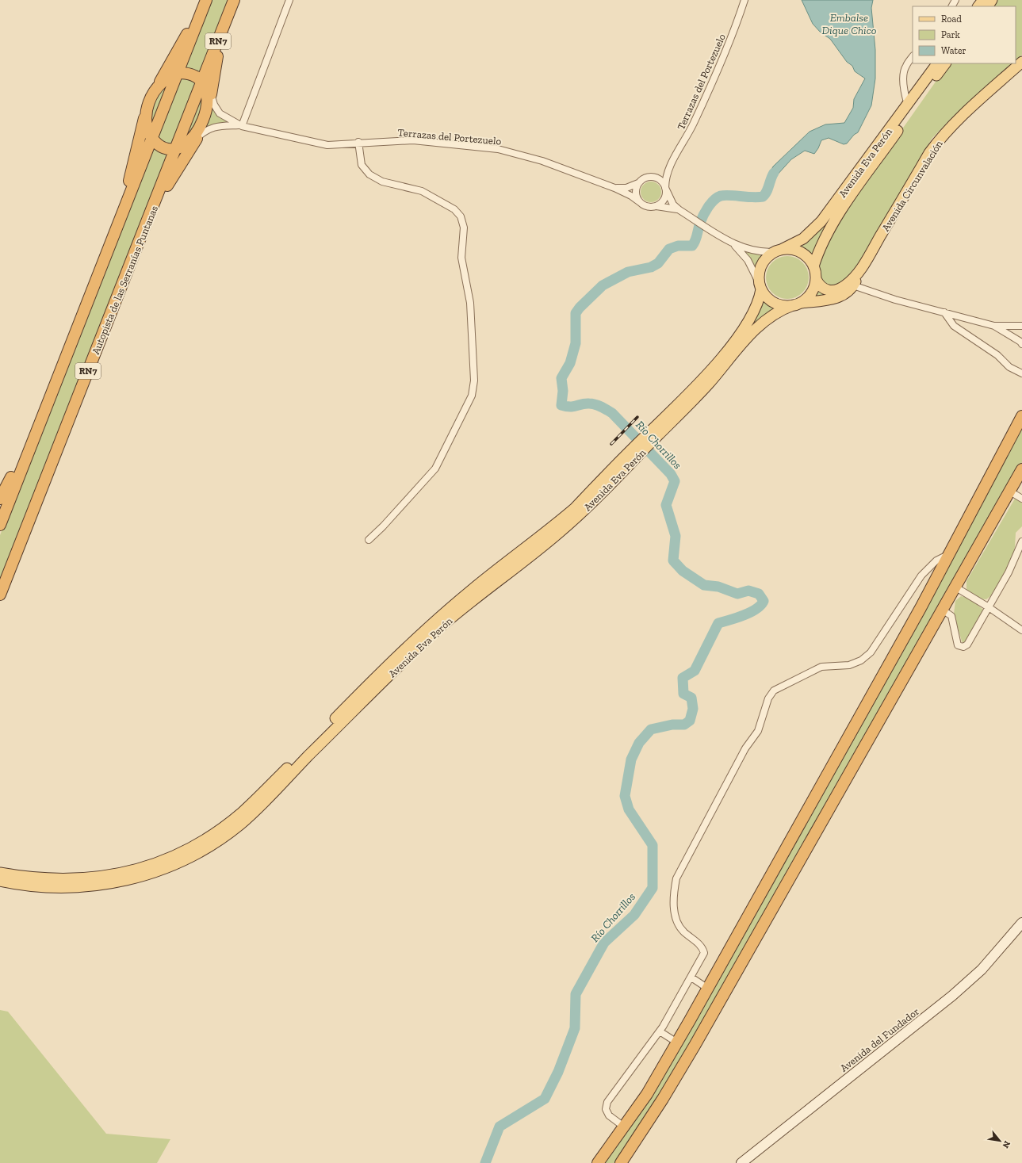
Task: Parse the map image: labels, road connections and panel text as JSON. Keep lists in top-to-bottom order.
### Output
{
  "streets": {
    "highway": ["RN7", "Autopista de las Serranías Puntanas"],
    "main road": ["Avenida Eva Perón", "Avenida Circunvalación", "Avenida del Fundador"],
    "street": ["Terrazas del Portezuelo"]
  },
  "crossings": [
    ["Terrazas del Portezuelo", "Avenida Eva Perón"],
    ["Terrazas del Portezuelo", "Avenida Circunvalación"],
    ["Avenida Eva Perón", "Avenida Circunvalación"]
  ],
  "water": ["Embalse Dique Chico", "Río Chorrillos"],
  "legend": ["Road", "Park", "Water"],
  "north": "bottom right"
}
